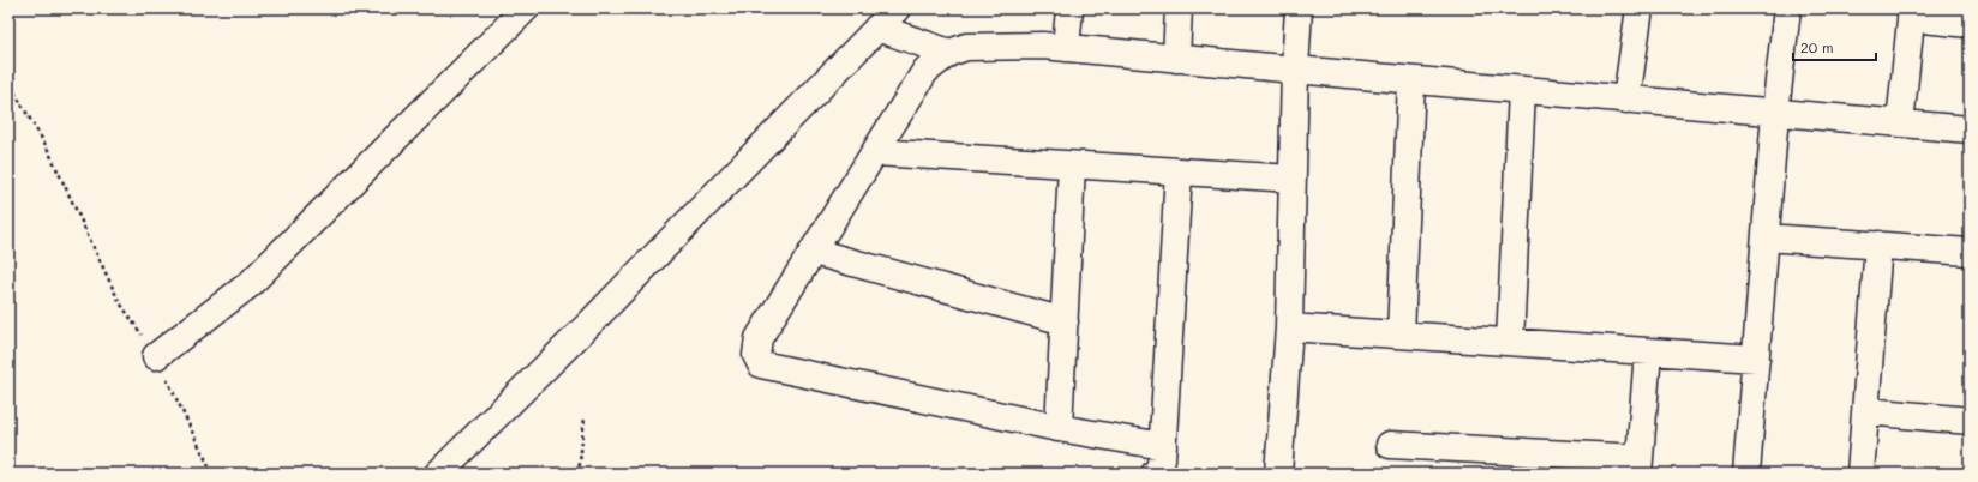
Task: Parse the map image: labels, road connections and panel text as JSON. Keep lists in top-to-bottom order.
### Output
{
  "scale_bar": "20 m"
}
